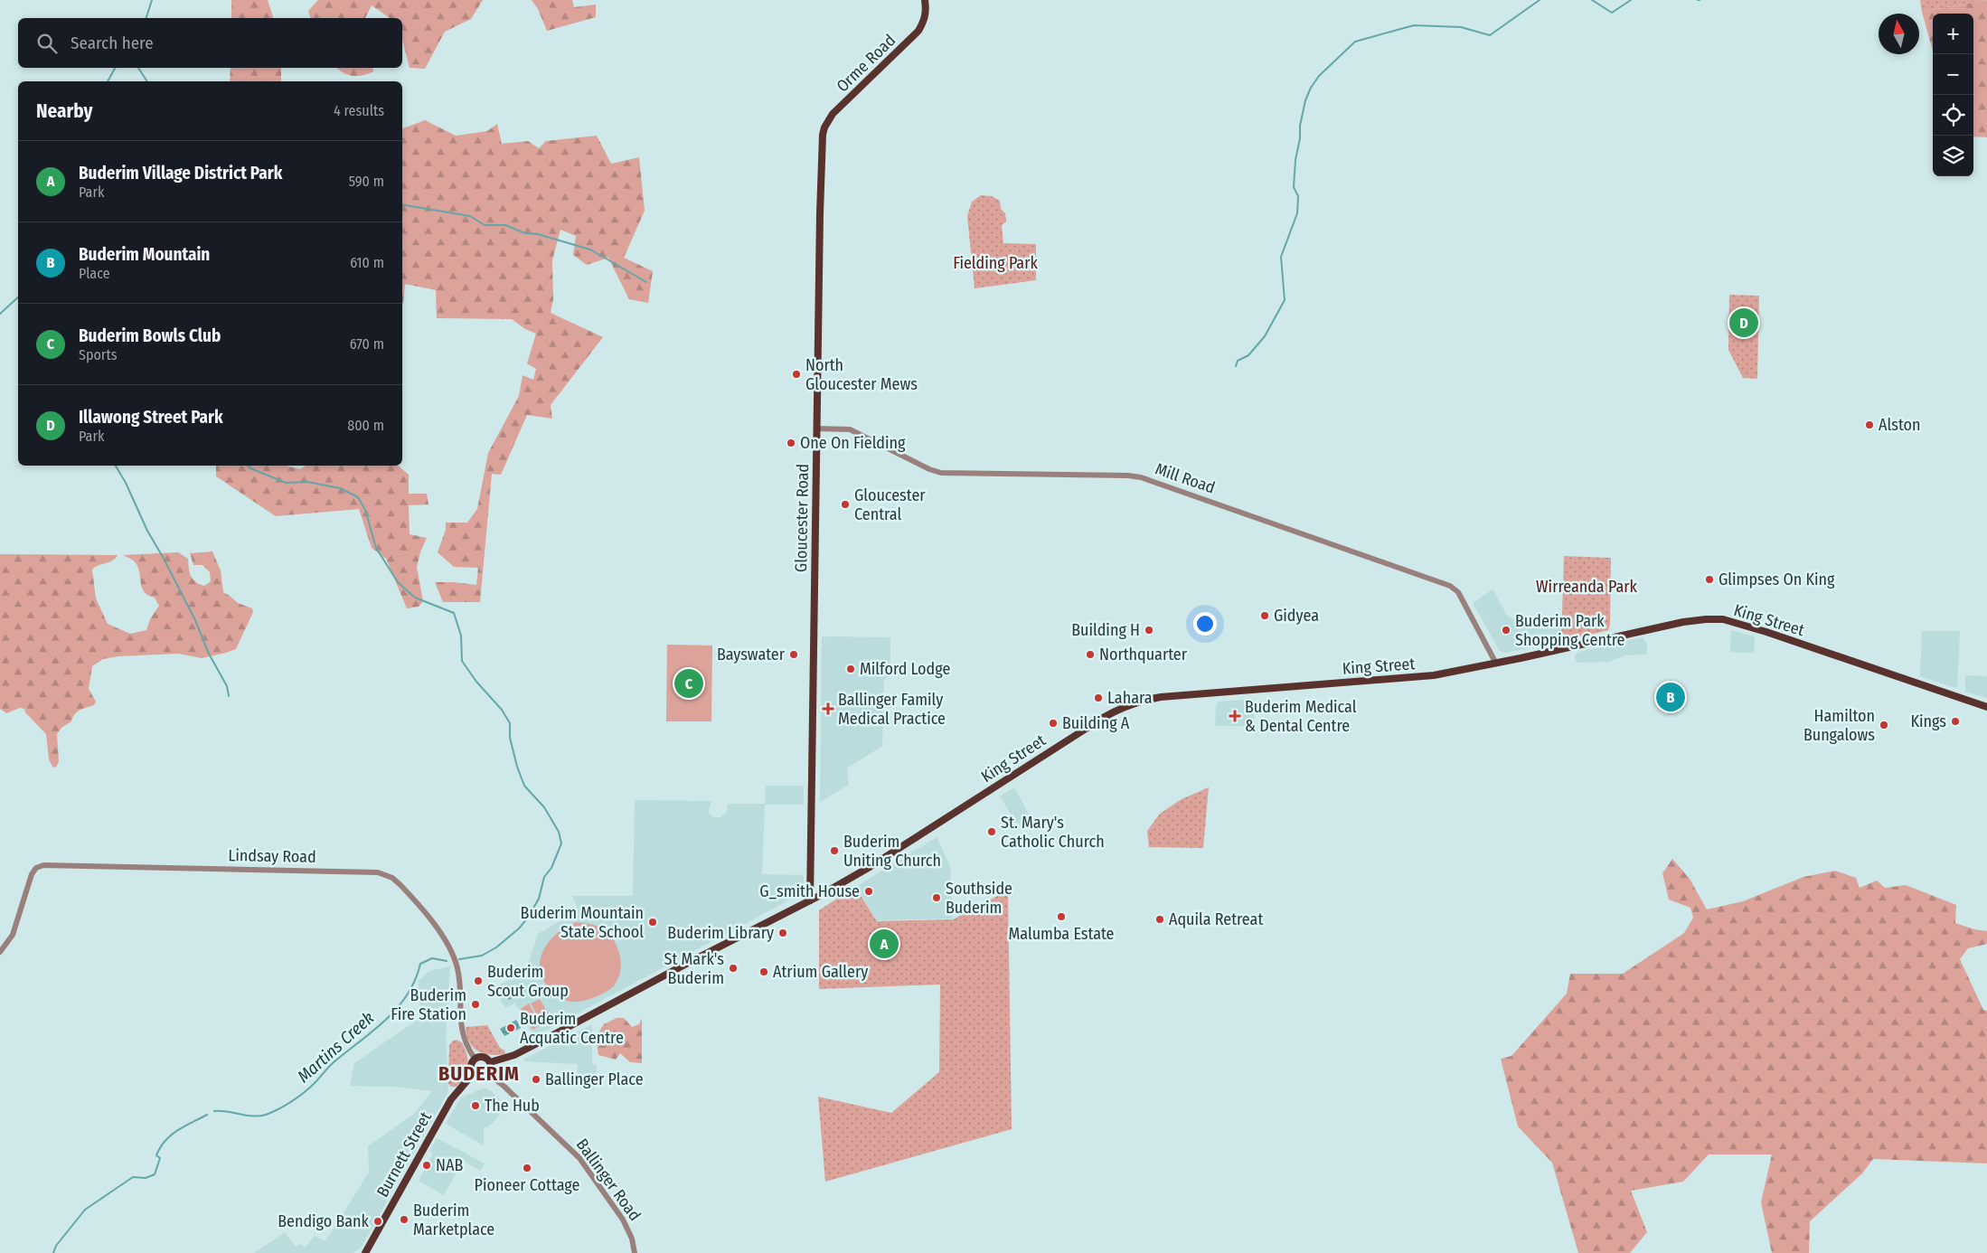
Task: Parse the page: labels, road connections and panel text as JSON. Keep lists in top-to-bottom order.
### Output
{
  "streets": {
    "main road": [
      "Orme Road",
      "Gloucester Road",
      "King Street",
      "Burnett Street"
    ],
    "street": ["Mill Road", "Lindsay Road", "Ballinger Road"]
  },
  "crossings": [
    ["Orme Road", "Gloucester Road"],
    ["Mill Road", "Gloucester Road"],
    ["Mill Road", "King Street"],
    ["Gloucester Road", "King Street"],
    ["King Street", "Lindsay Road"],
    ["King Street", "Burnett Street"],
    ["King Street", "Ballinger Road"],
    ["Lindsay Road", "Burnett Street"],
    ["Lindsay Road", "Ballinger Road"],
    ["Burnett Street", "Ballinger Road"]
  ],
  "districts": ["BUDERIM"],
  "water": ["Martins Creek"],
  "parks": ["Fielding Park", "Wirreanda Park"],
  "places": {
    "other": [
      "North Gloucester Mews",
      "Alston",
      "One On Fielding",
      "Gloucester Central",
      "Glimpses On King",
      "Gidyea",
      "Building H",
      "Buderim Park Shopping Centre",
      "Bayswater",
      "Northquarter",
      "Milford Lodge",
      "Lahara",
      "Kings",
      "Building A",
      "Hamilton Bungalows",
      "St. Mary's Catholic Church",
      "Buderim Uniting Church",
      "G_smith House",
      "Southside Buderim",
      "Malumba Estate",
      "Aquila Retreat",
      "Buderim Mountain State School",
      "Buderim Library",
      "St Mark's Buderim",
      "Atrium Gallery",
      "Buderim Scout Group",
      "Buderim Fire Station",
      "Buderim Acquatic Centre",
      "Ballinger Place",
      "The Hub",
      "NAB",
      "Pioneer Cottage",
      "Buderim Marketplace",
      "Bendigo Bank"
    ],
    "health": ["Ballinger Family Medical Practice", "Buderim Medical & Dental Centre"]
  },
  "north": "top",
  "page": {
    "map_buttons": ["+", "−"],
    "search": "Search here",
    "heading": ["Nearby", "4 results"],
    "list": [
      {
        "mark": "A",
        "name": "Buderim Village District Park",
        "note": "Park",
        "value": "590 m"
      },
      {
        "mark": "B",
        "name": "Buderim Mountain",
        "note": "Place",
        "value": "610 m"
      },
      {
        "mark": "C",
        "name": "Buderim Bowls Club",
        "note": "Sports",
        "value": "670 m"
      },
      {
        "mark": "D",
        "name": "Illawong Street Park",
        "note": "Park",
        "value": "800 m"
      }
    ],
    "pins": [
      "D",
      "C",
      "B",
      "A"
    ]
  }
}
